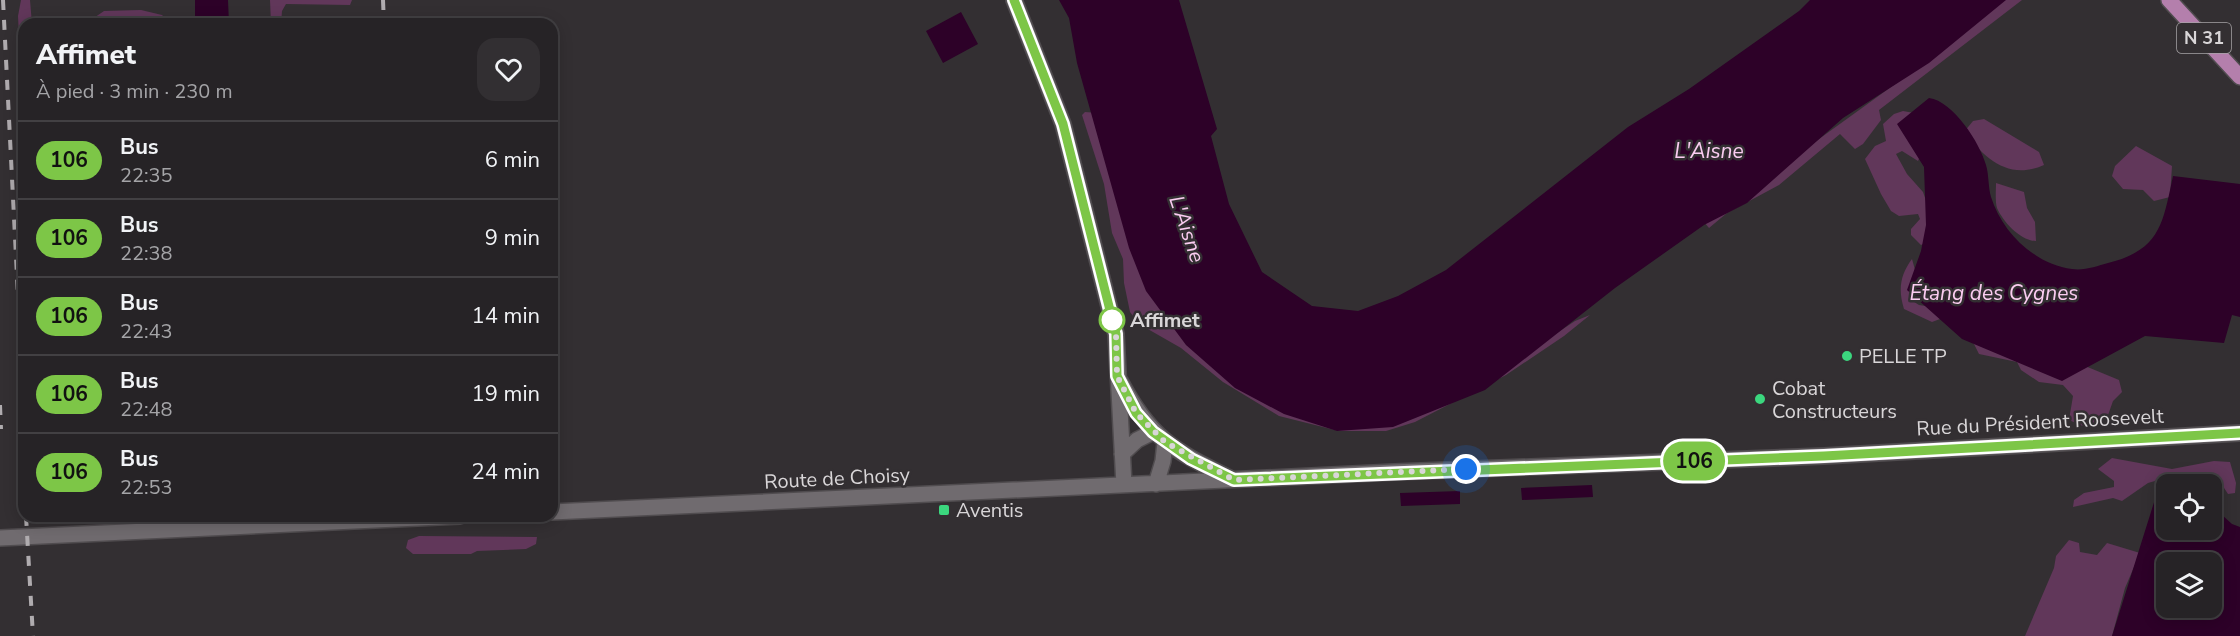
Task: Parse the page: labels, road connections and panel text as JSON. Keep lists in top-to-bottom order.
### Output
{
  "streets": {
    "main road": ["N 31"],
    "street": ["Rue du Président Roosevelt", "Route de Choisy"]
  },
  "crossings": [
    ["Rue du Président Roosevelt", "Route de Choisy"]
  ],
  "water": ["L'Aisne", "Étang des Cygnes"],
  "places": {
    "other": ["Affimet", "PELLE TP", "Cobat Constructeurs"],
    "transit": ["Aventis"]
  },
  "lines": ["bus line 106"],
  "page": {
    "on_map": "106",
    "heading": ["Affimet", "À pied · 3 min · 230 m"],
    "list": [
      {
        "mark": "106",
        "name": "Bus",
        "note": "22:35",
        "value": "6 min"
      },
      {
        "mark": "106",
        "name": "Bus",
        "note": "22:38",
        "value": "9 min"
      },
      {
        "mark": "106",
        "name": "Bus",
        "note": "22:43",
        "value": "14 min"
      },
      {
        "mark": "106",
        "name": "Bus",
        "note": "22:48",
        "value": "19 min"
      },
      {
        "mark": "106",
        "name": "Bus",
        "note": "22:53",
        "value": "24 min"
      }
    ]
  }
}
